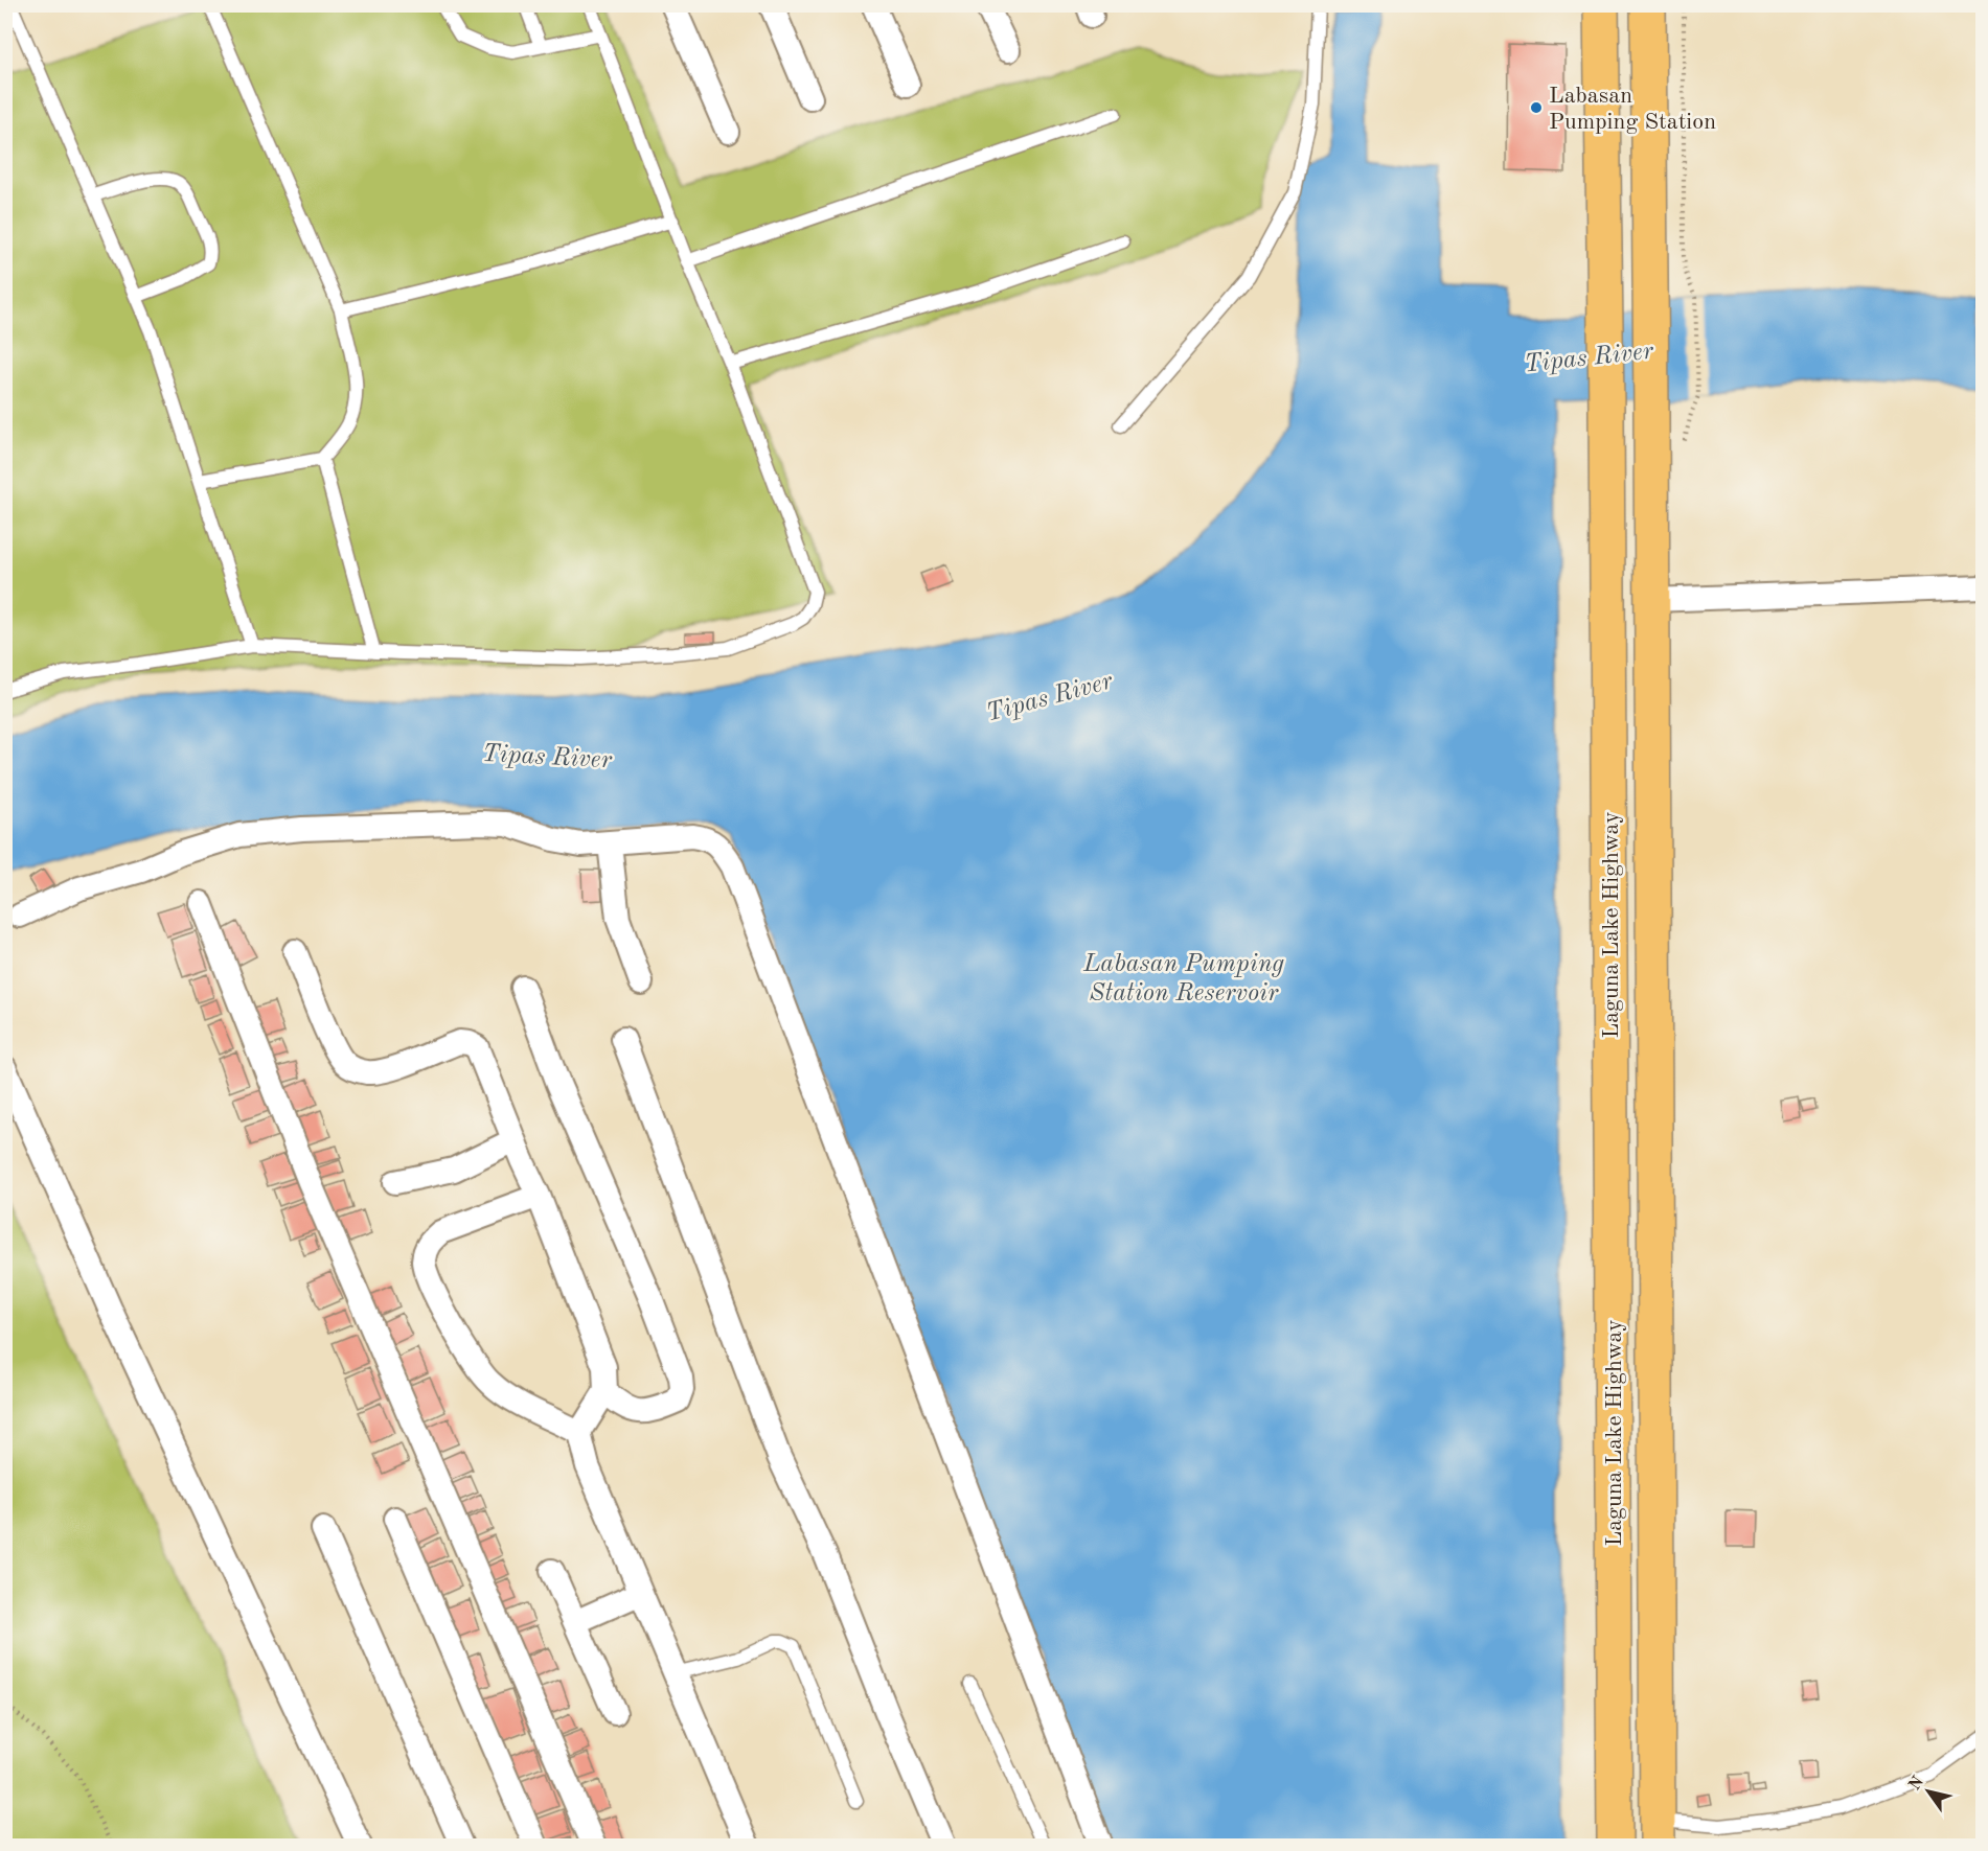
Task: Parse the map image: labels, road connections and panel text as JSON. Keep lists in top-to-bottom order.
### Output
{
  "streets": {
    "main road": ["Laguna Lake Highway"]
  },
  "water": ["Tipas River", "Labasan Pumping Station Reservoir"],
  "places": ["Labasan Pumping Station"],
  "north": "top left"
}
